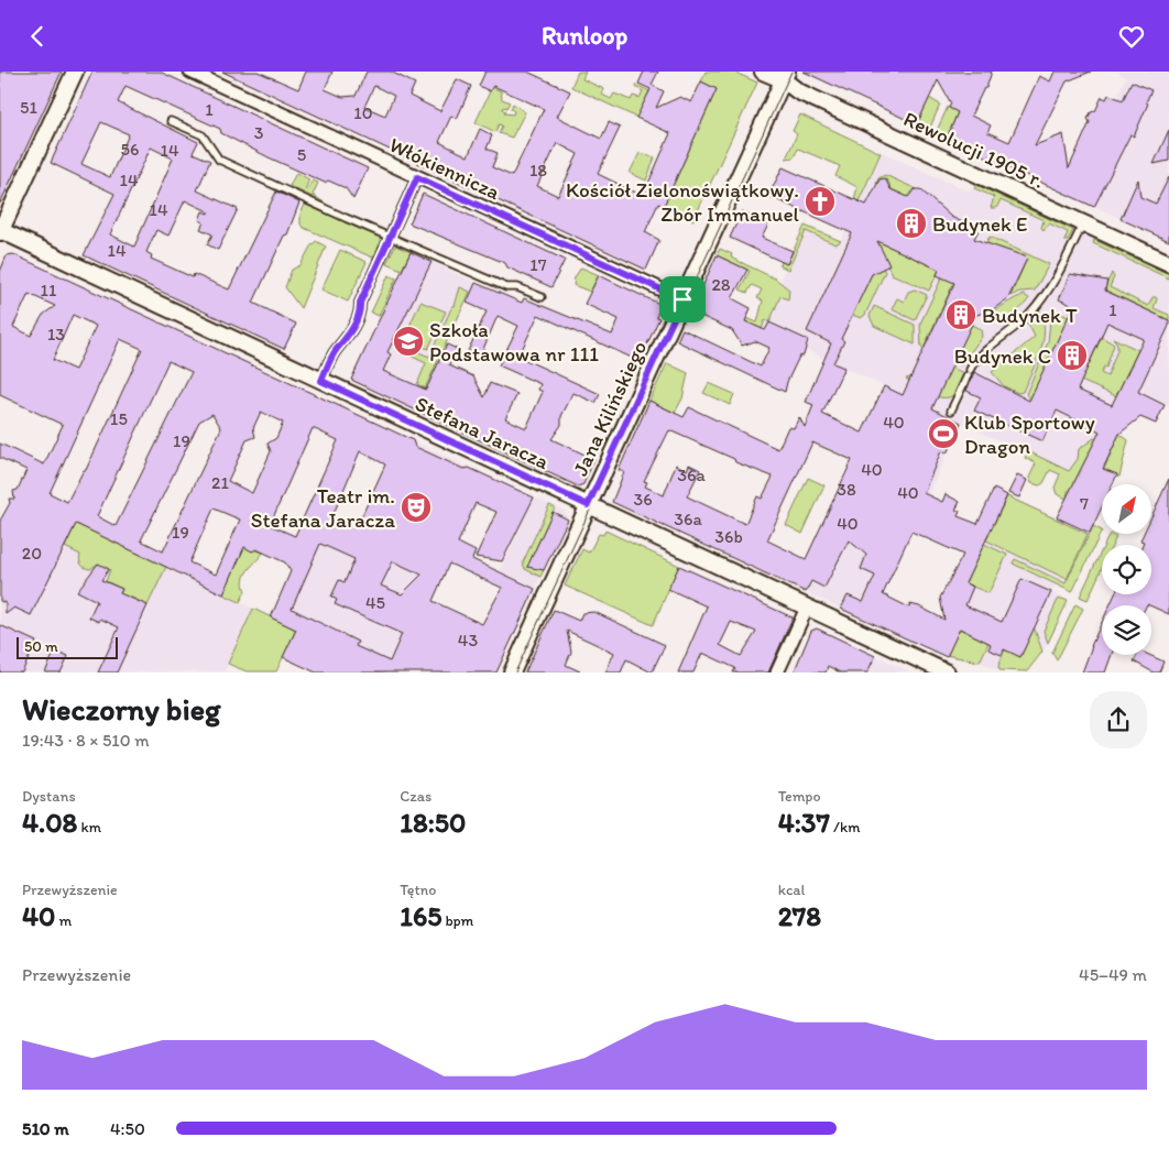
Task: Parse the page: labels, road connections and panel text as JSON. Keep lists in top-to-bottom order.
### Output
{
  "streets": {
    "street": [
      "Rewolucji 1905 r.",
      "Włókiennicza",
      "Jana Kilińskiego",
      "Stefana Jaracza"
    ]
  },
  "crossings": [
    ["Rewolucji 1905 r.", "Jana Kilińskiego"],
    ["Włókiennicza", "Jana Kilińskiego"],
    ["Jana Kilińskiego", "Stefana Jaracza"]
  ],
  "places": {
    "church": ["Kościół Zielonoświątkowy. Zbór Immanuel"],
    "building": ["Budynek E", "Budynek T", "Budynek C"],
    "school or university": ["Szkoła Podstawowa nr 111"],
    "sports": ["Klub Sportowy Dragon"],
    "theatre": ["Teatr im. Stefana Jaracza"]
  },
  "house_numbers": [
    "51",
    "1",
    "10",
    "3",
    "56",
    "14",
    "5",
    "18",
    "14",
    "14",
    "14",
    "17",
    "28",
    "11",
    "1",
    "13",
    "15",
    "40",
    "19",
    "40",
    "36a",
    "21",
    "38",
    "40",
    "36",
    "7",
    "36a",
    "40",
    "19",
    "36b",
    "20",
    "45",
    "43"
  ],
  "scale_bar": "50 m",
  "north": "top right",
  "page": {
    "header": "Runloop",
    "scale": "50 m",
    "heading": ["Wieczorny bieg", "19:43 · 8 × 510 m"],
    "stats": [
      ["Dystans", "4.08 km"],
      ["Czas", "18:50"],
      ["Tempo", "4:37 /km"],
      ["Przewyższenie", "40 m"],
      ["Tętno", "165 bpm"],
      ["kcal", "278"]
    ],
    "chart": ["Przewyższenie", "45–49 m"],
    "list": [
      {
        "name": "510 m",
        "note": "4:50"
      }
    ]
  }
}
